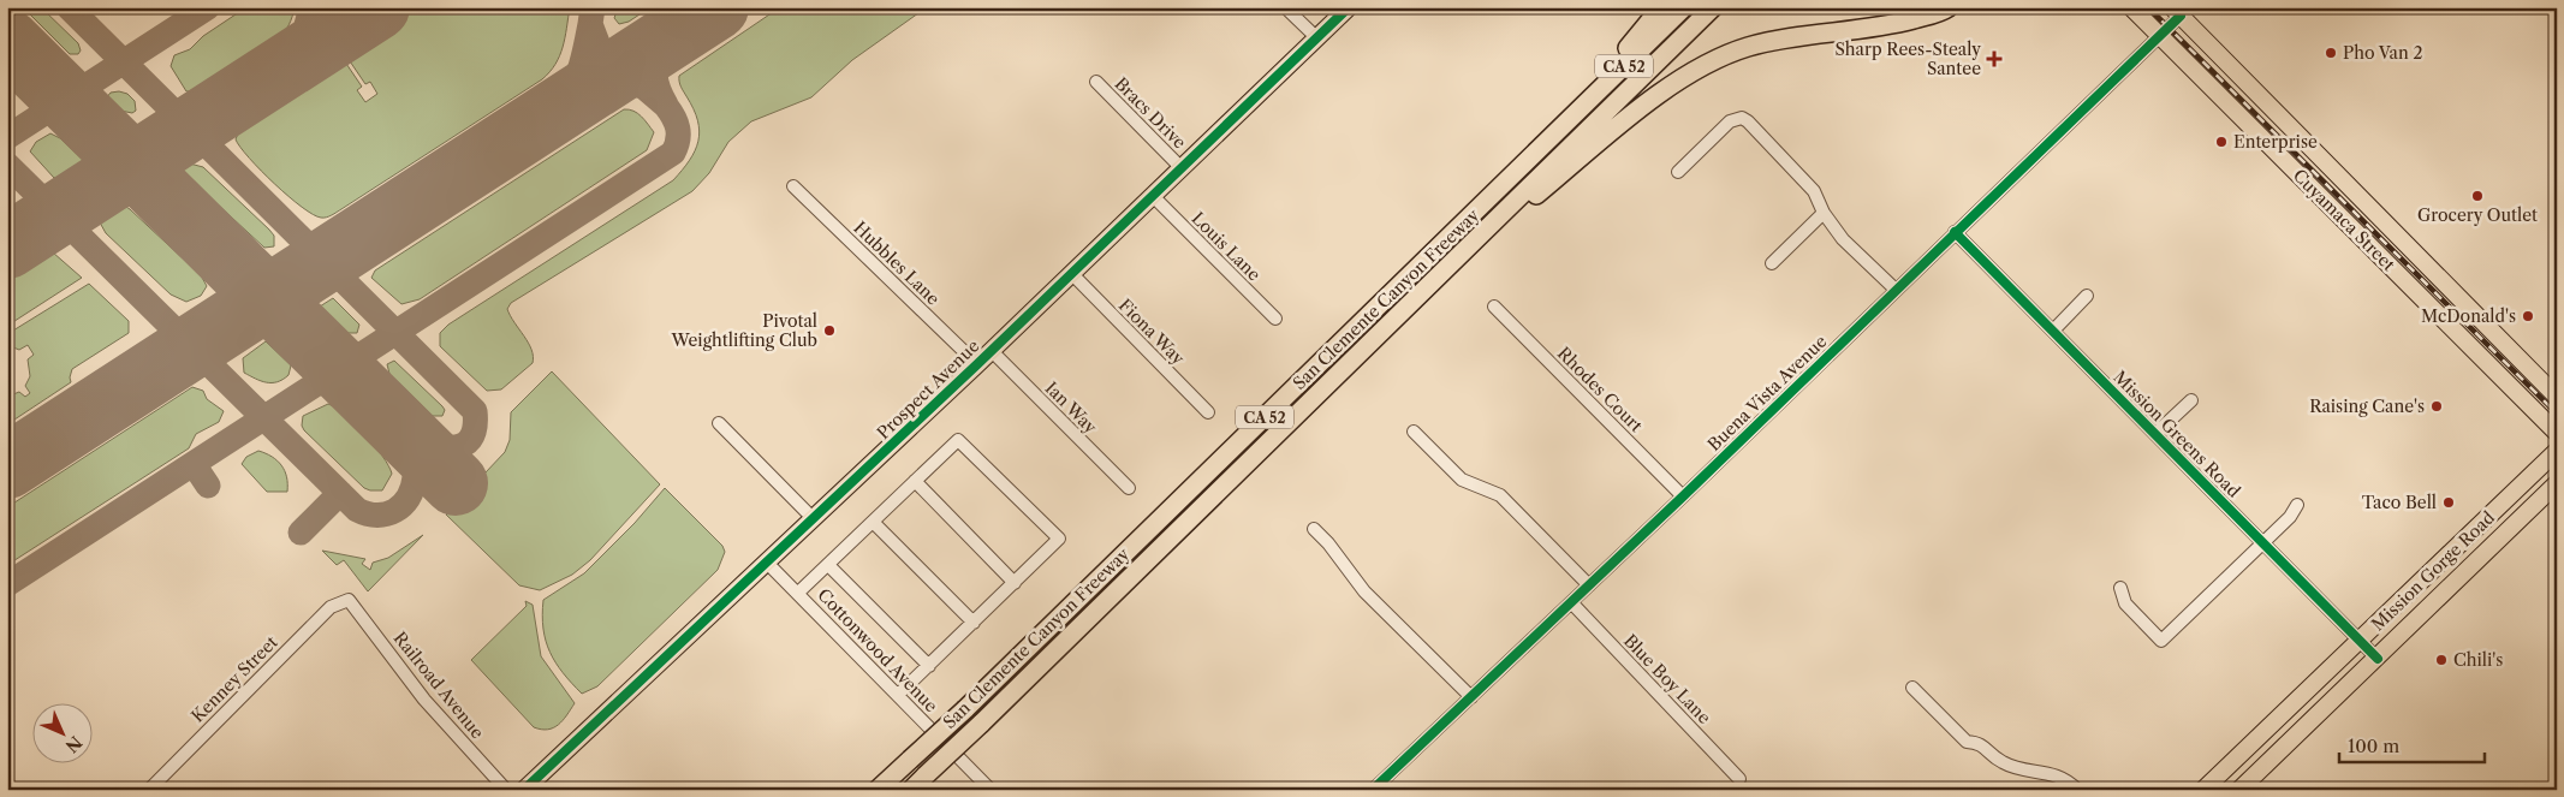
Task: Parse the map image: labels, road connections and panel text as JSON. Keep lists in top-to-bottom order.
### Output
{
  "streets": {
    "highway": ["CA 52", "San Clemente Canyon Freeway"],
    "main road": ["Cuyamaca Street", "Prospect Avenue", "Mission Gorge Road"],
    "street": [
      "Bracs Drive",
      "Louis Lane",
      "Hubbles Lane",
      "Fiona Way",
      "Rhodes Court",
      "Buena Vista Avenue",
      "Ian Way",
      "Mission Greens Road",
      "Cottonwood Avenue",
      "Kenney Street",
      "Blue Boy Lane",
      "Railroad Avenue"
    ]
  },
  "crossings": [
    ["Bracs Drive", "Prospect Avenue"],
    ["Cuyamaca Street", "Buena Vista Avenue"],
    ["Louis Lane", "Prospect Avenue"],
    ["Hubbles Lane", "Prospect Avenue"],
    ["Fiona Way", "Prospect Avenue"],
    ["Prospect Avenue", "Ian Way"],
    ["Prospect Avenue", "Cottonwood Avenue"],
    ["Rhodes Court", "Buena Vista Avenue"],
    ["Buena Vista Avenue", "Mission Greens Road"],
    ["Buena Vista Avenue", "Blue Boy Lane"],
    ["Mission Greens Road", "Mission Gorge Road"],
    ["Kenney Street", "Railroad Avenue"]
  ],
  "places": {
    "other": [
      "Pho Van 2",
      "Enterprise",
      "Grocery Outlet",
      "McDonald's",
      "Pivotal Weightlifting Club",
      "Raising Cane's",
      "Taco Bell",
      "Chili's"
    ],
    "health": ["Sharp Rees-Stealy Santee"]
  },
  "scale_bar": "100 m",
  "north": "bottom right"
}
